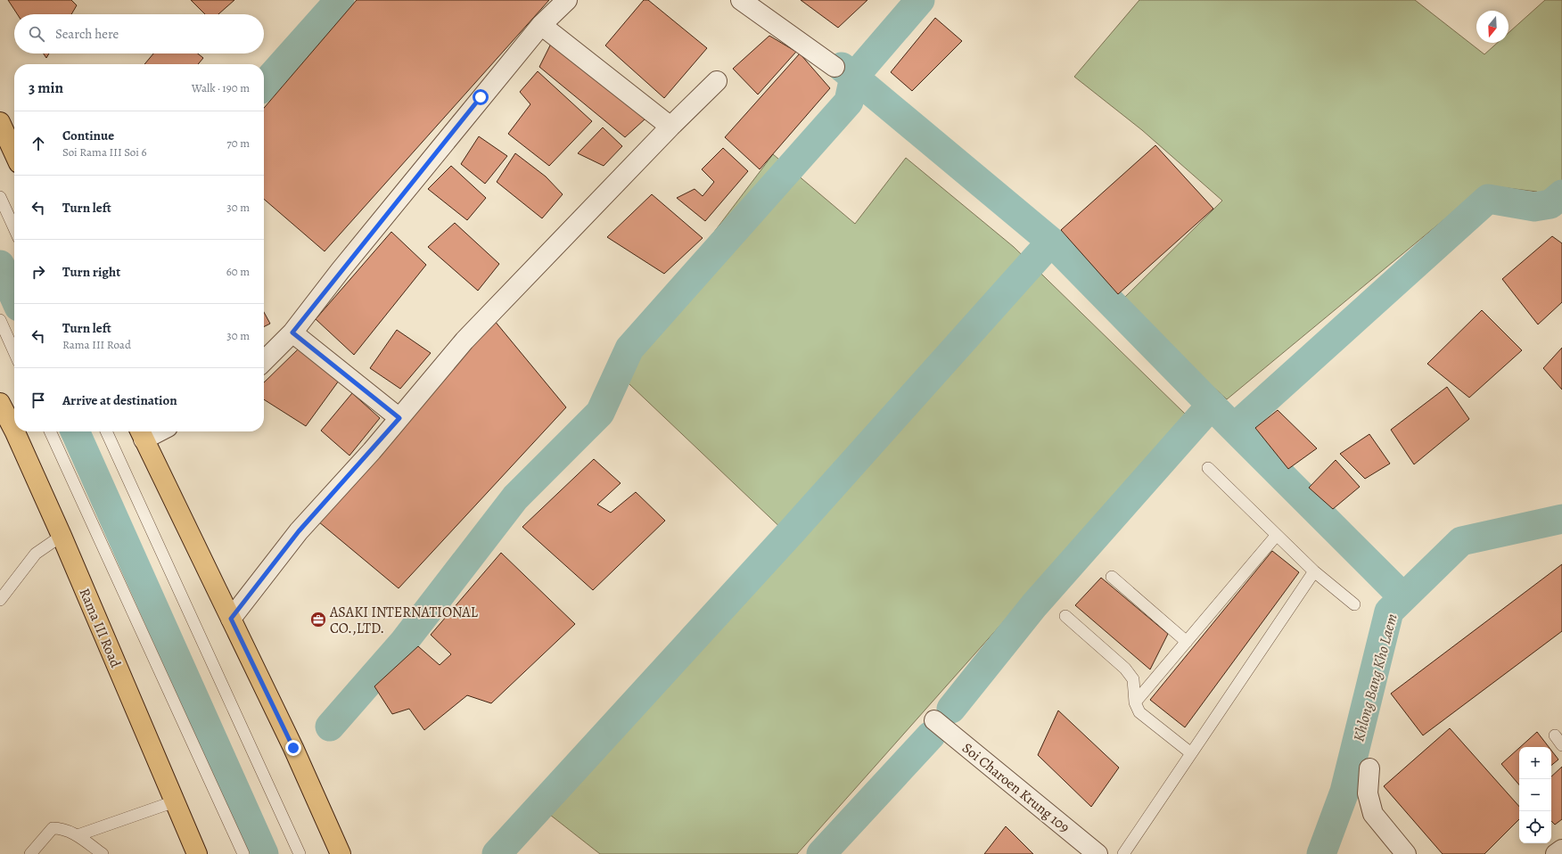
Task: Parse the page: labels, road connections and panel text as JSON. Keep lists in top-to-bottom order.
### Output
{
  "streets": {
    "main road": ["Rama III Road"],
    "street": ["Soi Charoen Krung 109"]
  },
  "water": ["Khlong Bang Kho Laem"],
  "places": {
    "office": ["ASAKI INTERNATIONAL CO.,LTD."]
  },
  "north": "bottom",
  "page": {
    "search": "Search here",
    "heading": ["3 min", "Walk · 190 m"],
    "list": [
      ["Continue", "Soi Rama III Soi 6", "70 m"],
      ["Turn left", "30 m"],
      ["Turn right", "60 m"],
      ["Turn left", "Rama III Road", "30 m"],
      "Arrive at destination"
    ],
    "map_buttons": ["+", "−"]
  }
}
